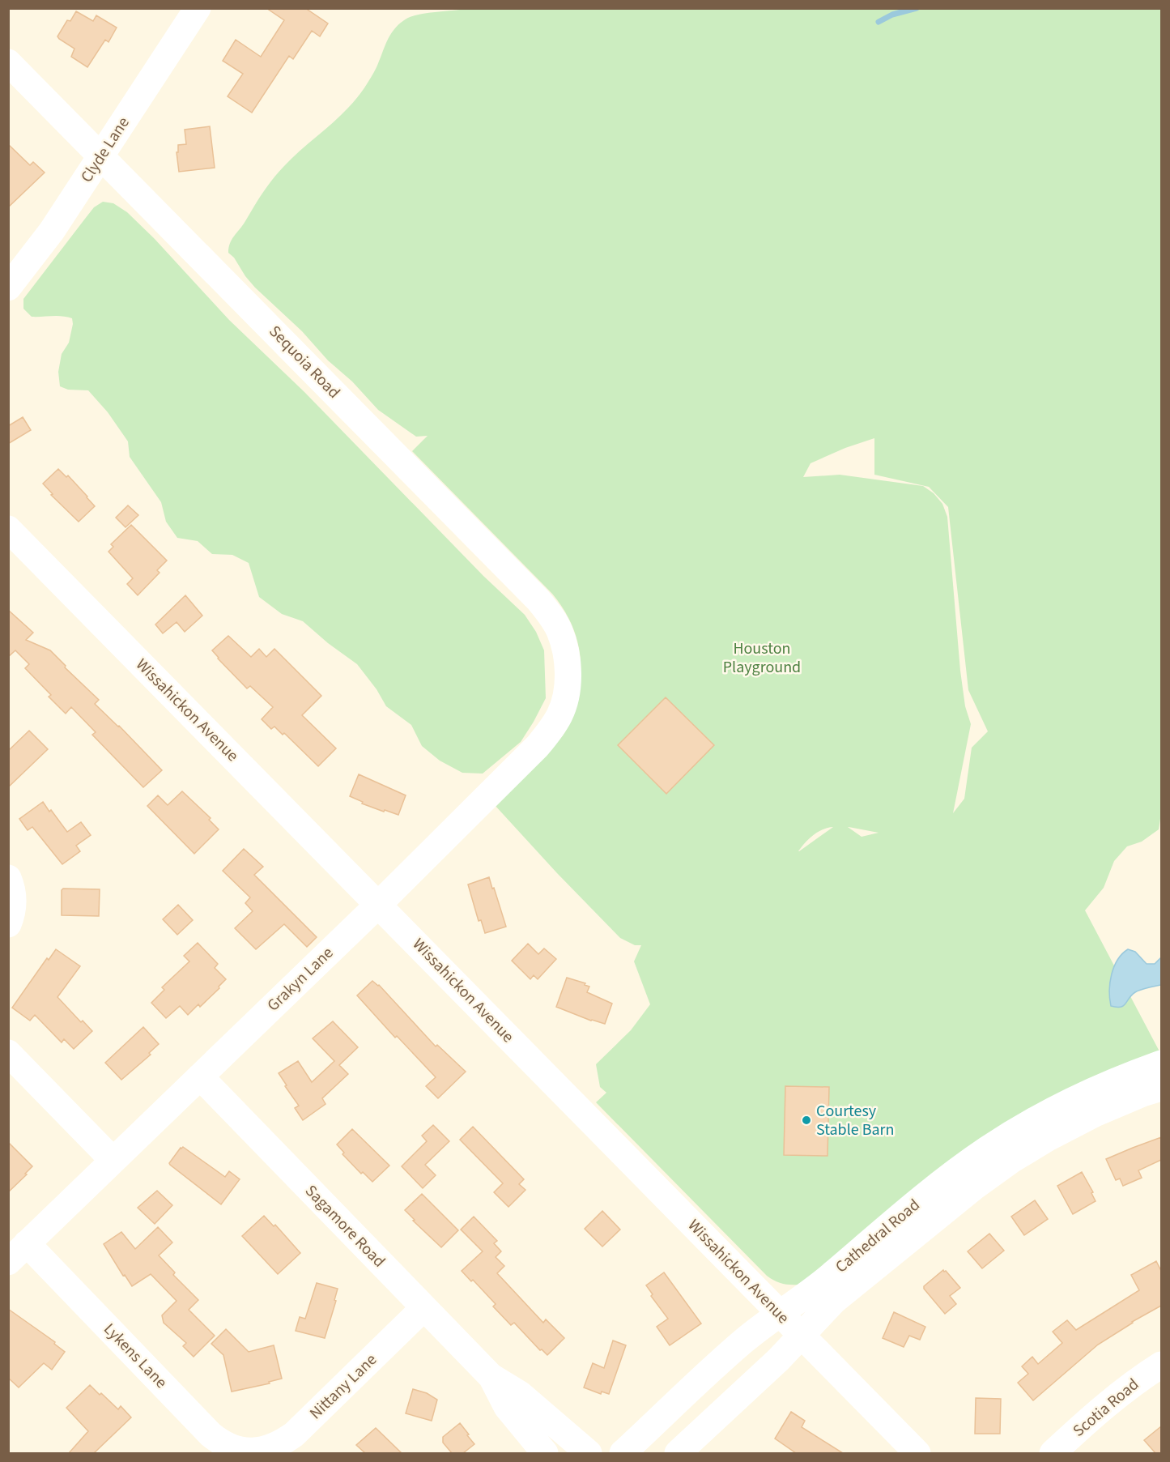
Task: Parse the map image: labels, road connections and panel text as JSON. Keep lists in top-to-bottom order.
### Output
{
  "streets": {
    "street": [
      "Clyde Lane",
      "Sequoia Road",
      "Wissahickon Avenue",
      "Grakyn Lane",
      "Sagamore Road",
      "Cathedral Road",
      "Lykens Lane",
      "Nittany Lane",
      "Scotia Road"
    ]
  },
  "crossings": [
    ["Clyde Lane", "Sequoia Road"],
    ["Sequoia Road", "Grakyn Lane"],
    ["Wissahickon Avenue", "Grakyn Lane"],
    ["Wissahickon Avenue", "Cathedral Road"],
    ["Grakyn Lane", "Sagamore Road"],
    ["Grakyn Lane", "Lykens Lane"],
    ["Sagamore Road", "Nittany Lane"],
    ["Lykens Lane", "Nittany Lane"]
  ],
  "parks": ["Houston Playground"],
  "places": ["Courtesy Stable Barn"]
}
